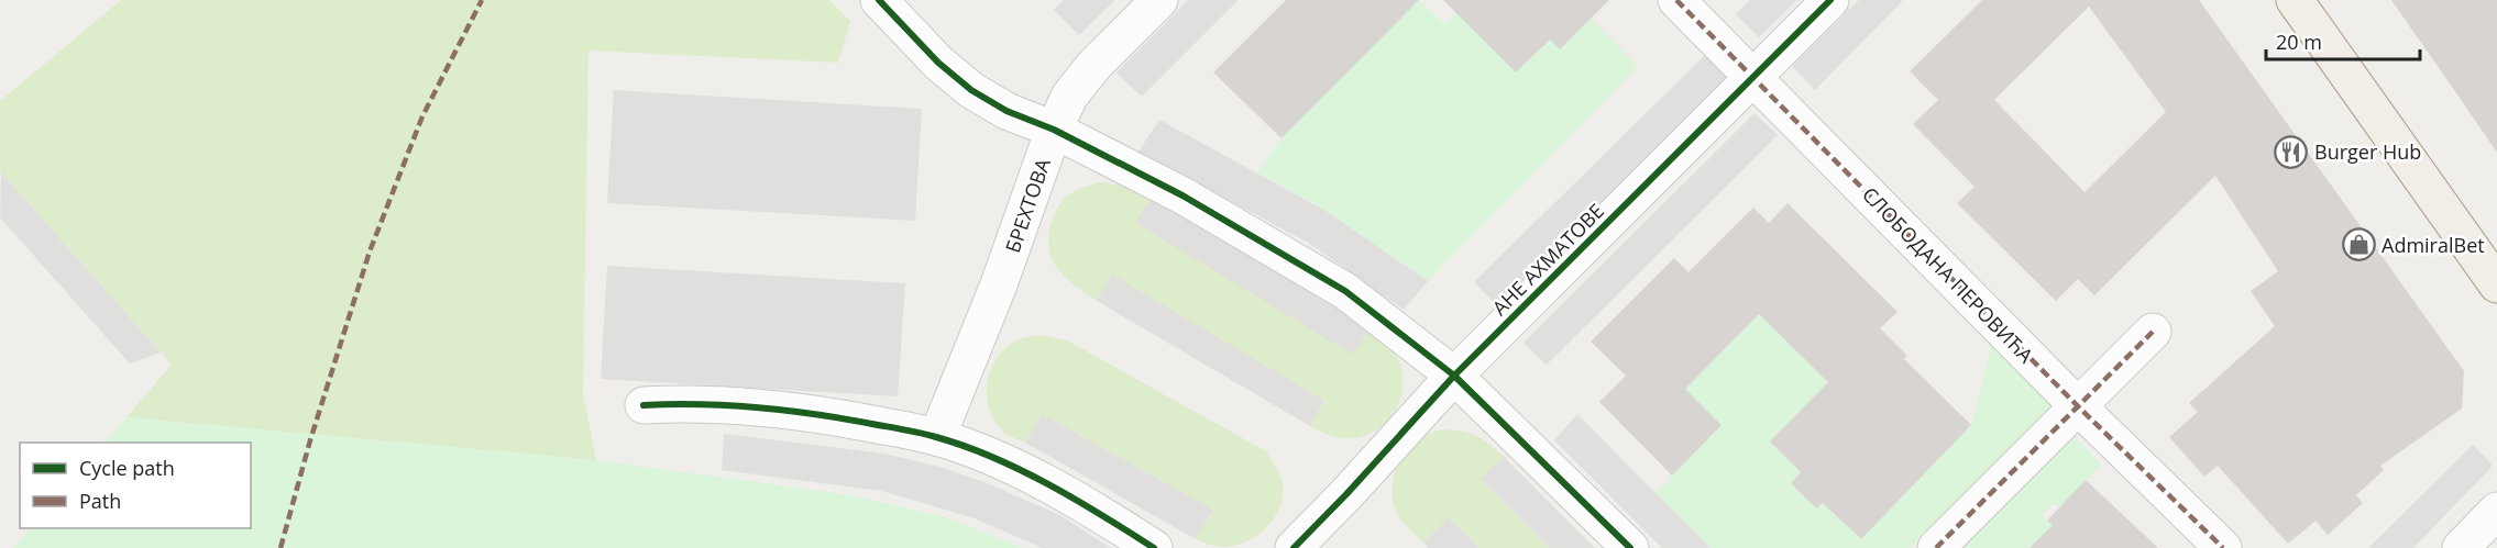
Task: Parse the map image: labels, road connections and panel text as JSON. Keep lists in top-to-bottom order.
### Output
{
  "streets": {
    "street": ["БРЕХТОВА", "АНЕ АХМАТОВЕ", "СЛОБОДАНА ПЕРОВИЋА"]
  },
  "crossings": [
    ["АНЕ АХМАТОВЕ", "СЛОБОДАНА ПЕРОВИЋА"]
  ],
  "places": {
    "restaurant": ["Burger Hub"],
    "shop": ["AdmiralBet"]
  },
  "legend": ["Cycle path", "Path"],
  "scale_bar": "20 m"
}
